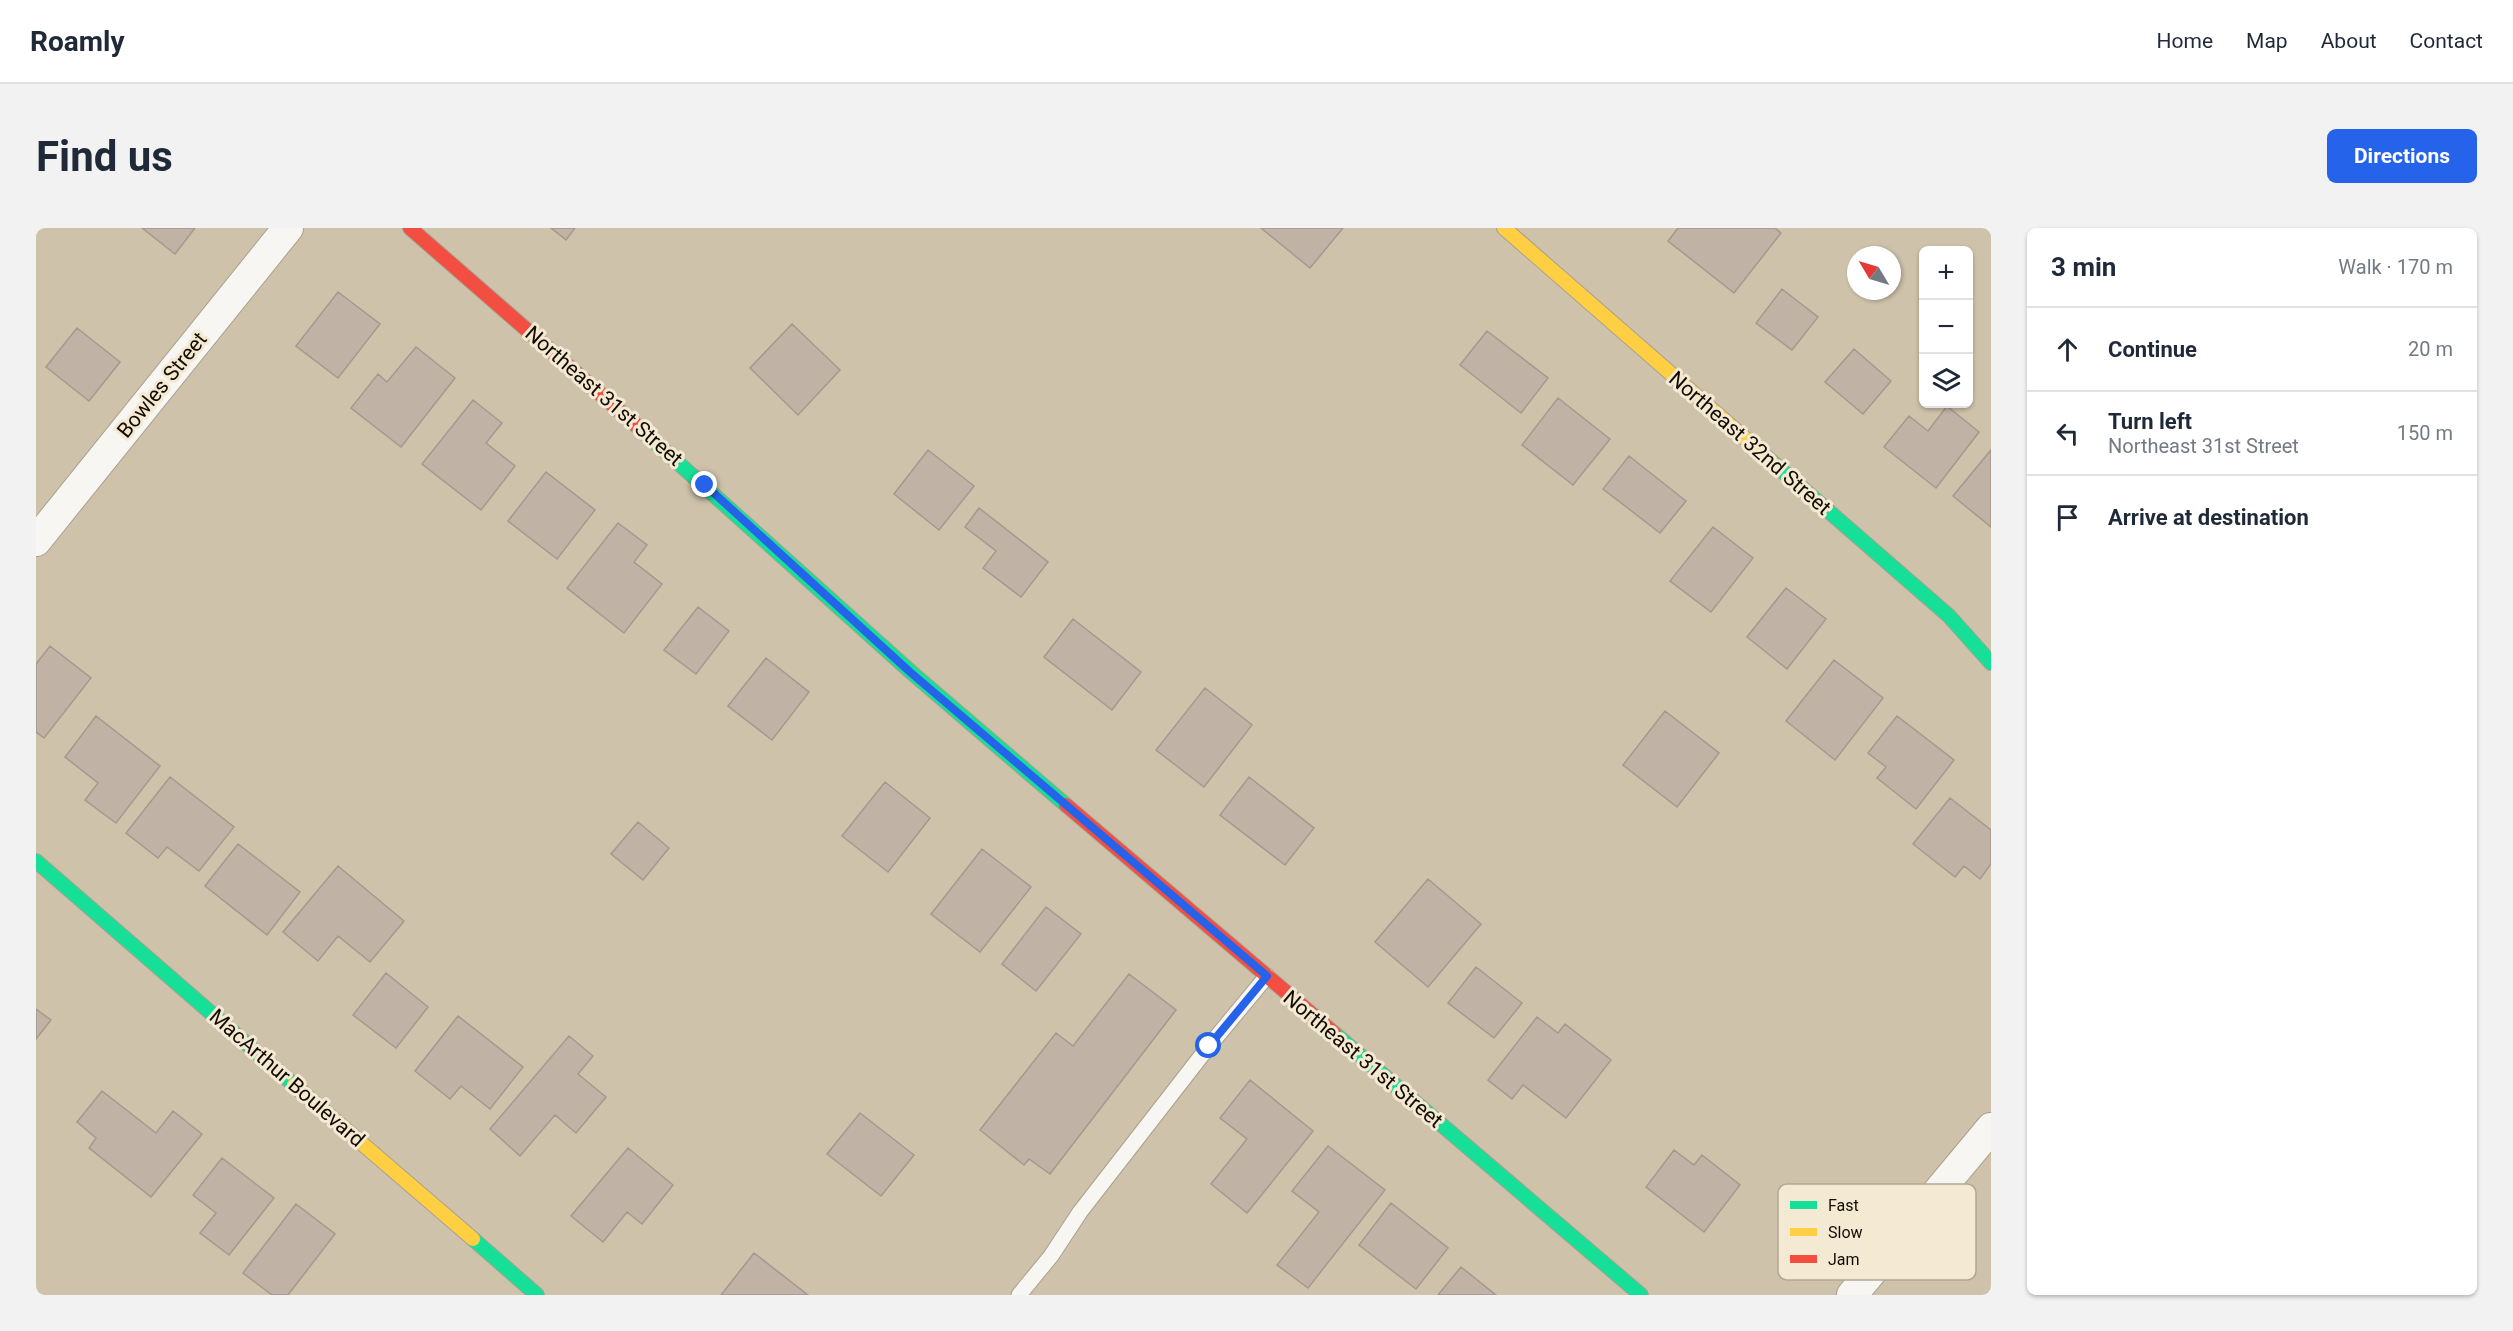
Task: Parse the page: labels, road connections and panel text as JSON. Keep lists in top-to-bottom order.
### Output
{
  "streets": {
    "street": [
      "Bowles Street",
      "Northeast 31st Street",
      "Northeast 32nd Street",
      "MacArthur Boulevard"
    ]
  },
  "legend": ["Fast", "Slow", "Jam"],
  "north": "top left",
  "page": {
    "header": "Roamly",
    "nav": [
      "Home",
      "Map",
      "About",
      "Contact"
    ],
    "buttons": "Directions",
    "title": "Find us",
    "heading": ["3 min", "Walk · 170 m"],
    "map_buttons": ["+", "−"],
    "list": [
      ["Continue", "20 m"],
      ["Turn left", "Northeast 31st Street", "150 m"],
      "Arrive at destination"
    ]
  }
}
